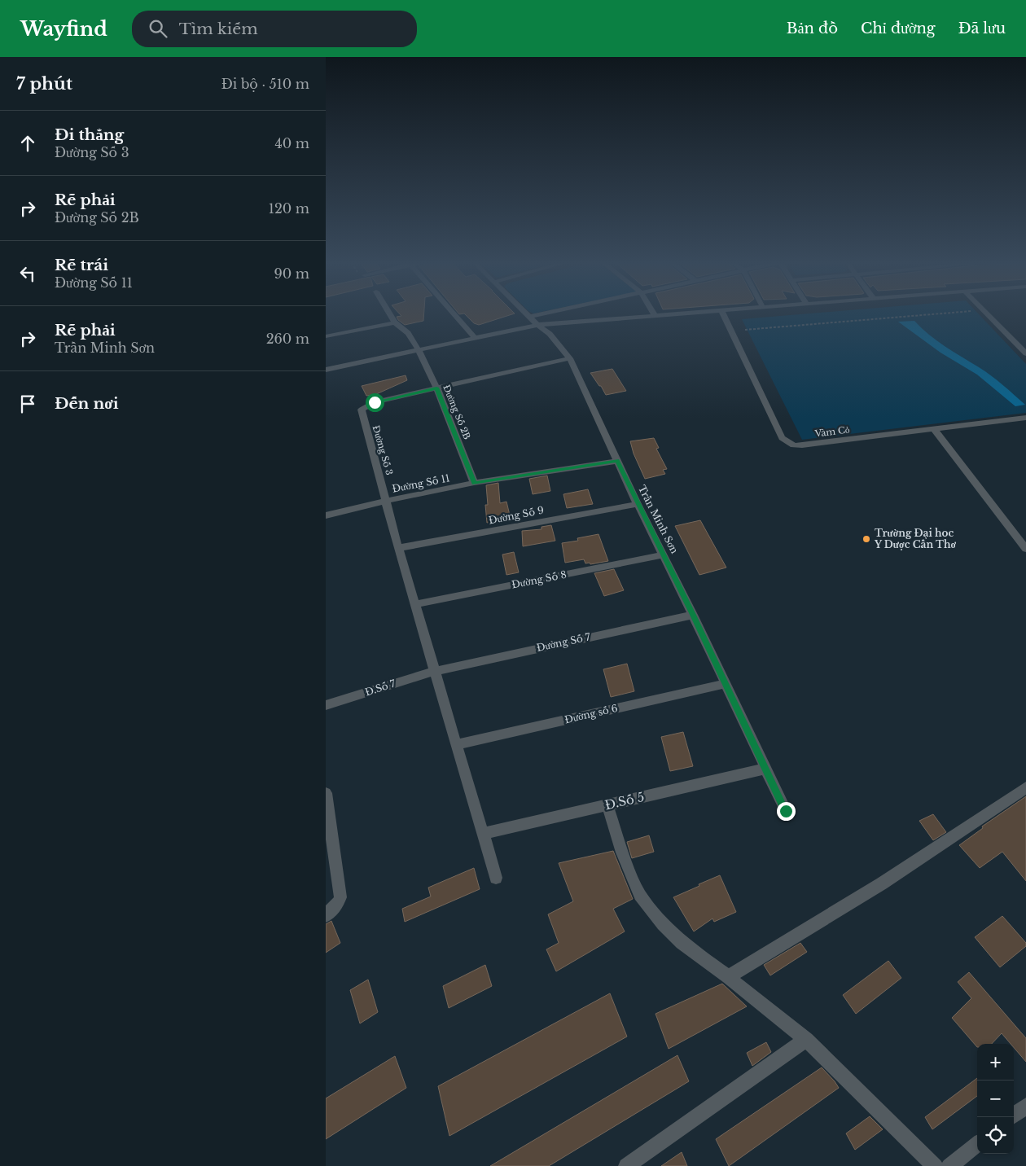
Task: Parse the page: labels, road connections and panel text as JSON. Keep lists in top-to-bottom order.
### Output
{
  "streets": {
    "street": [
      "Đường Số 2B",
      "Vàm Cỏ",
      "Đường Số 3",
      "Đường Số 11",
      "Đường Số 9",
      "Trần Minh Sơn",
      "Đường Số 8",
      "Đường Số 7",
      "Đ.Số 7",
      "Đường số 6",
      "Đ.Số 5"
    ]
  },
  "crossings": [
    ["Đường Số 2B", "Đường Số 3"],
    ["Đường Số 2B", "Đường Số 11"],
    ["Đường Số 3", "Đường Số 11"],
    ["Đường Số 11", "Trần Minh Sơn"],
    ["Đường Số 9", "Trần Minh Sơn"],
    ["Trần Minh Sơn", "Đường Số 8"],
    ["Trần Minh Sơn", "Đường Số 7"],
    ["Trần Minh Sơn", "Đường số 6"],
    ["Trần Minh Sơn", "Đ.Số 5"],
    ["Đường Số 7", "Đ.Số 7"]
  ],
  "places": ["Trường Đại học Y Dược Cần Thơ"],
  "page": {
    "header": "Wayfind",
    "search": "Tìm kiếm",
    "nav": ["Bản đồ", "Chỉ đường", "Đã lưu"],
    "heading": ["7 phút", "Đi bộ · 510 m"],
    "list": [
      ["Đi thẳng", "Đường Số 3", "40 m"],
      ["Rẽ phải", "Đường Số 2B", "120 m"],
      ["Rẽ trái", "Đường Số 11", "90 m"],
      ["Rẽ phải", "Trần Minh Sơn", "260 m"],
      "Đến nơi"
    ],
    "map_buttons": ["+", "−"]
  }
}
